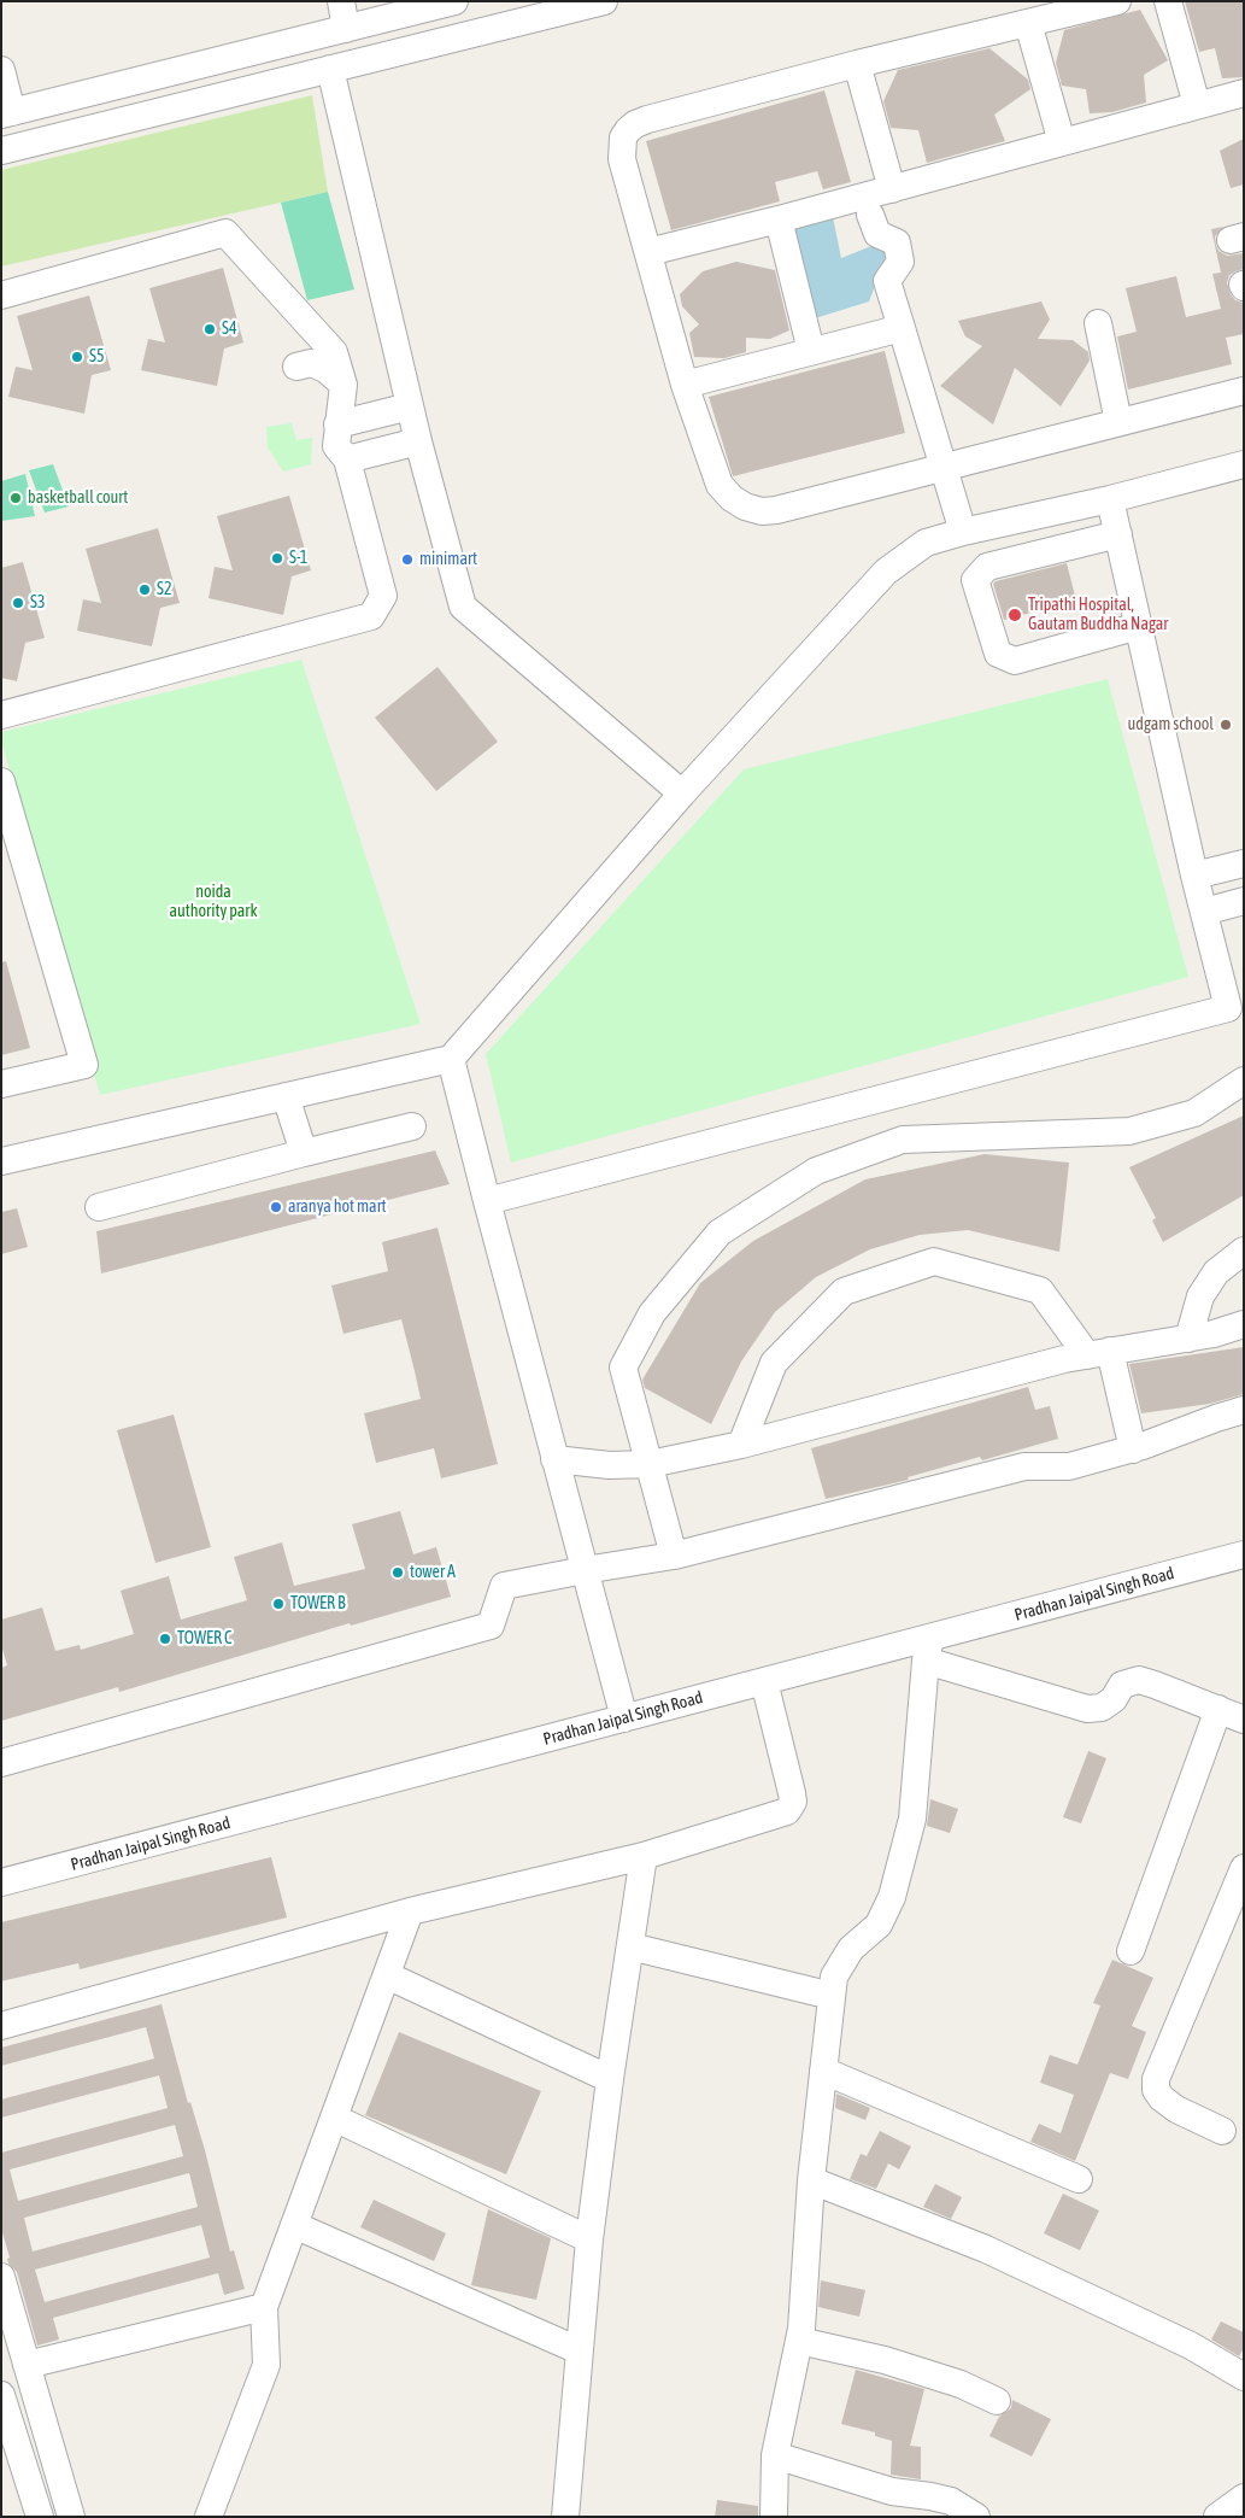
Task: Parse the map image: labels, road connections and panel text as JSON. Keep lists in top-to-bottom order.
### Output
{
  "streets": {
    "street": ["Pradhan Jaipal Singh Road"]
  },
  "parks": ["noida authority park"],
  "places": [
    "S4",
    "S5",
    "basketball court",
    "S-1",
    "minimart",
    "S2",
    "S3",
    "Tripathi Hospital, Gautam Buddha Nagar",
    "udgam school",
    "aranya hot mart",
    "tower A",
    "TOWER B",
    "TOWER C"
  ]
}
